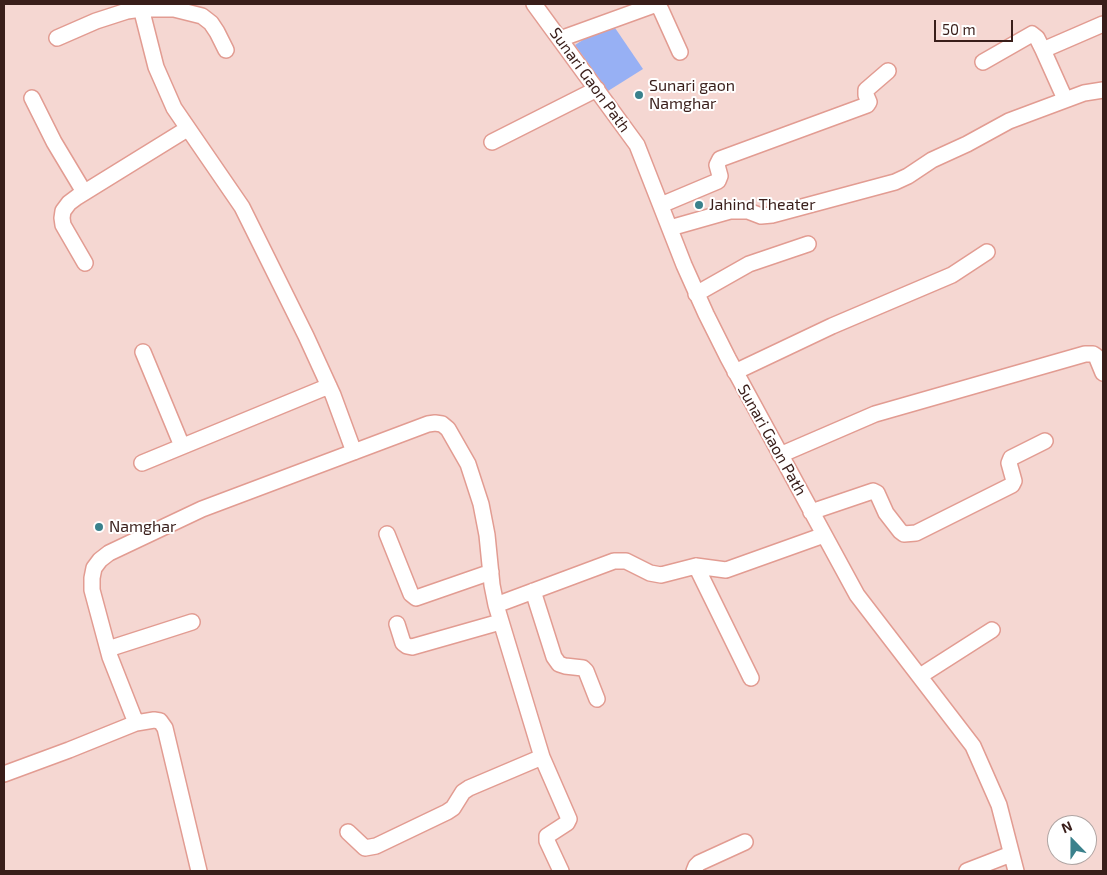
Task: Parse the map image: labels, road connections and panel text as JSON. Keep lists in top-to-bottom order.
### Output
{
  "streets": {
    "street": ["Sunari Gaon Path"]
  },
  "places": ["Sunari gaon Namghar", "Jahind Theater", "Namghar"],
  "scale_bar": "50 m",
  "north": "top"
}
